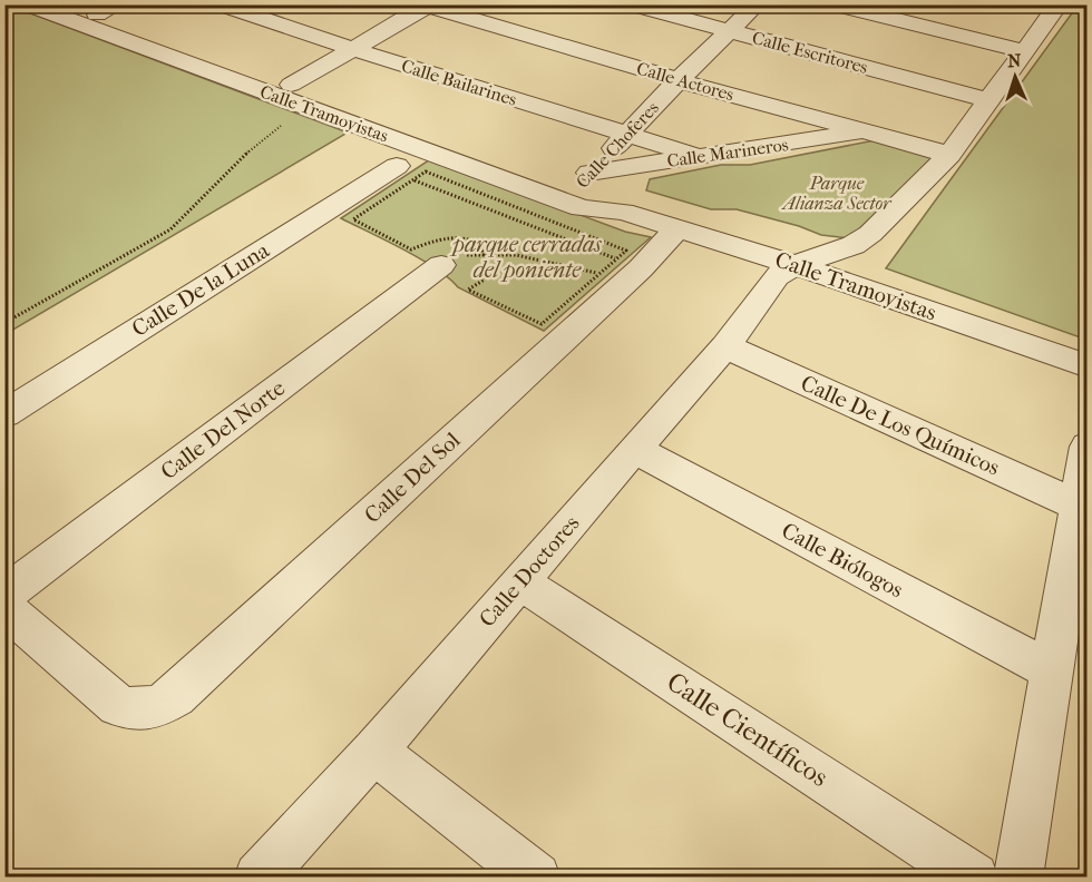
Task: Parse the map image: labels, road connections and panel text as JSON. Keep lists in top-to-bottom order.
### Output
{
  "streets": {
    "street": [
      "Calle Escritores",
      "Calle Actores",
      "Calle Bailarines",
      "Calle Tramoyistas",
      "Calle Choferes",
      "Calle Marineros",
      "Calle De la Luna",
      "Calle De Los Químicos",
      "Calle Del Norte",
      "Calle Del Sol",
      "Calle Biólogos",
      "Calle Doctores",
      "Calle Científicos"
    ]
  },
  "crossings": [
    ["Calle Escritores", "Calle Choferes"],
    ["Calle Escritores", "Calle Doctores"],
    ["Calle Actores", "Calle Choferes"],
    ["Calle Actores", "Calle Marineros"],
    ["Calle Actores", "Calle Doctores"],
    ["Calle Bailarines", "Calle Choferes"],
    ["Calle Bailarines", "Calle Marineros"],
    ["Calle Tramoyistas", "Calle Choferes"],
    ["Calle Tramoyistas", "Calle Marineros"],
    ["Calle Tramoyistas", "Calle Del Sol"],
    ["Calle Tramoyistas", "Calle Doctores"],
    ["Calle Choferes", "Calle Marineros"],
    ["Calle De Los Químicos", "Calle Doctores"],
    ["Calle Biólogos", "Calle Doctores"],
    ["Calle Doctores", "Calle Científicos"]
  ],
  "parks": ["Parque Alianza Sector", "parque cerradas del poniente"],
  "north": "top"
}
